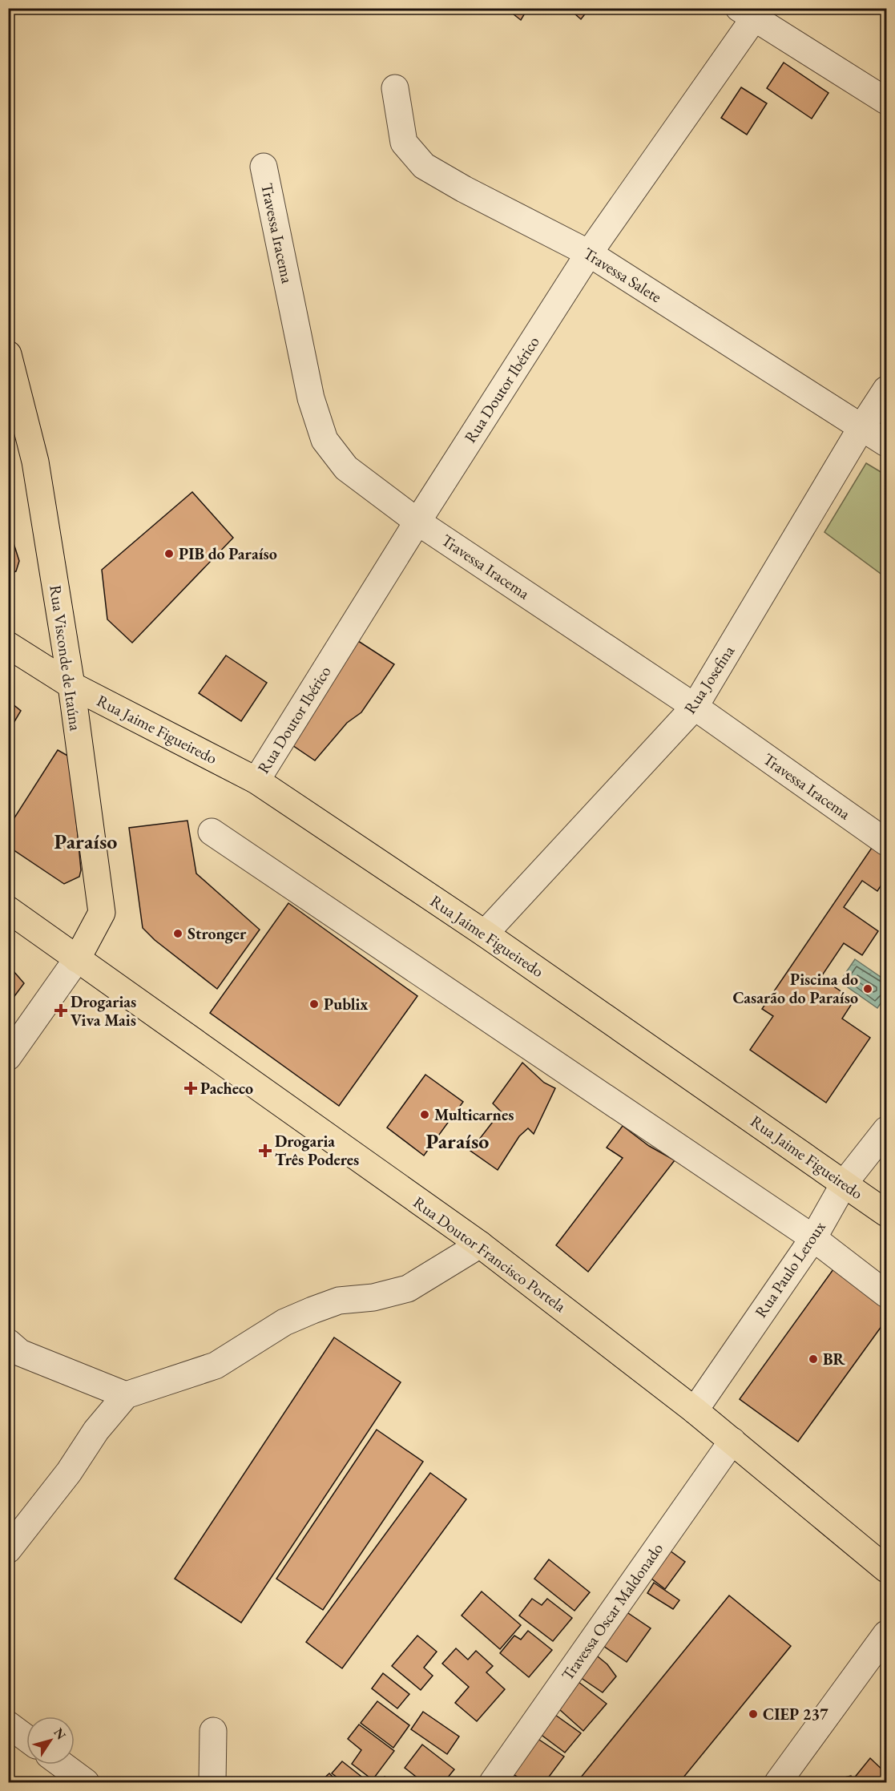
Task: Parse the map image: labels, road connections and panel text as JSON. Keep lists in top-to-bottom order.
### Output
{
  "streets": {
    "main road": ["Rua Visconde de Itaúna", "Rua Jaime Figueiredo", "Rua Doutor Francisco Portela"],
    "street": [
      "Travessa Iracema",
      "Travessa Salete",
      "Rua Doutor Ibérico",
      "Rua Josefina",
      "Rua Paulo Leroux",
      "Travessa Oscar Maldonado"
    ]
  },
  "crossings": [
    ["Travessa Iracema", "Rua Doutor Ibérico"],
    ["Travessa Iracema", "Rua Josefina"],
    ["Travessa Salete", "Rua Doutor Ibérico"],
    ["Travessa Salete", "Rua Josefina"],
    ["Rua Doutor Ibérico", "Rua Jaime Figueiredo"],
    ["Rua Visconde de Itaúna", "Rua Jaime Figueiredo"],
    ["Rua Visconde de Itaúna", "Rua Doutor Francisco Portela"],
    ["Rua Josefina", "Rua Jaime Figueiredo"],
    ["Rua Jaime Figueiredo", "Rua Paulo Leroux"],
    ["Rua Doutor Francisco Portela", "Rua Paulo Leroux"],
    ["Rua Doutor Francisco Portela", "Travessa Oscar Maldonado"]
  ],
  "districts": ["Paraíso", "Paraíso"],
  "places": {
    "other": [
      "PIB do Paraíso",
      "Stronger",
      "Piscina do Casarão do Paraíso",
      "Publix",
      "Multicarnes",
      "BR",
      "CIEP 237"
    ],
    "health": ["Drogarias Viva Mais", "Pacheco", "Drogaria Três Poderes"]
  },
  "north": "top right"
}
